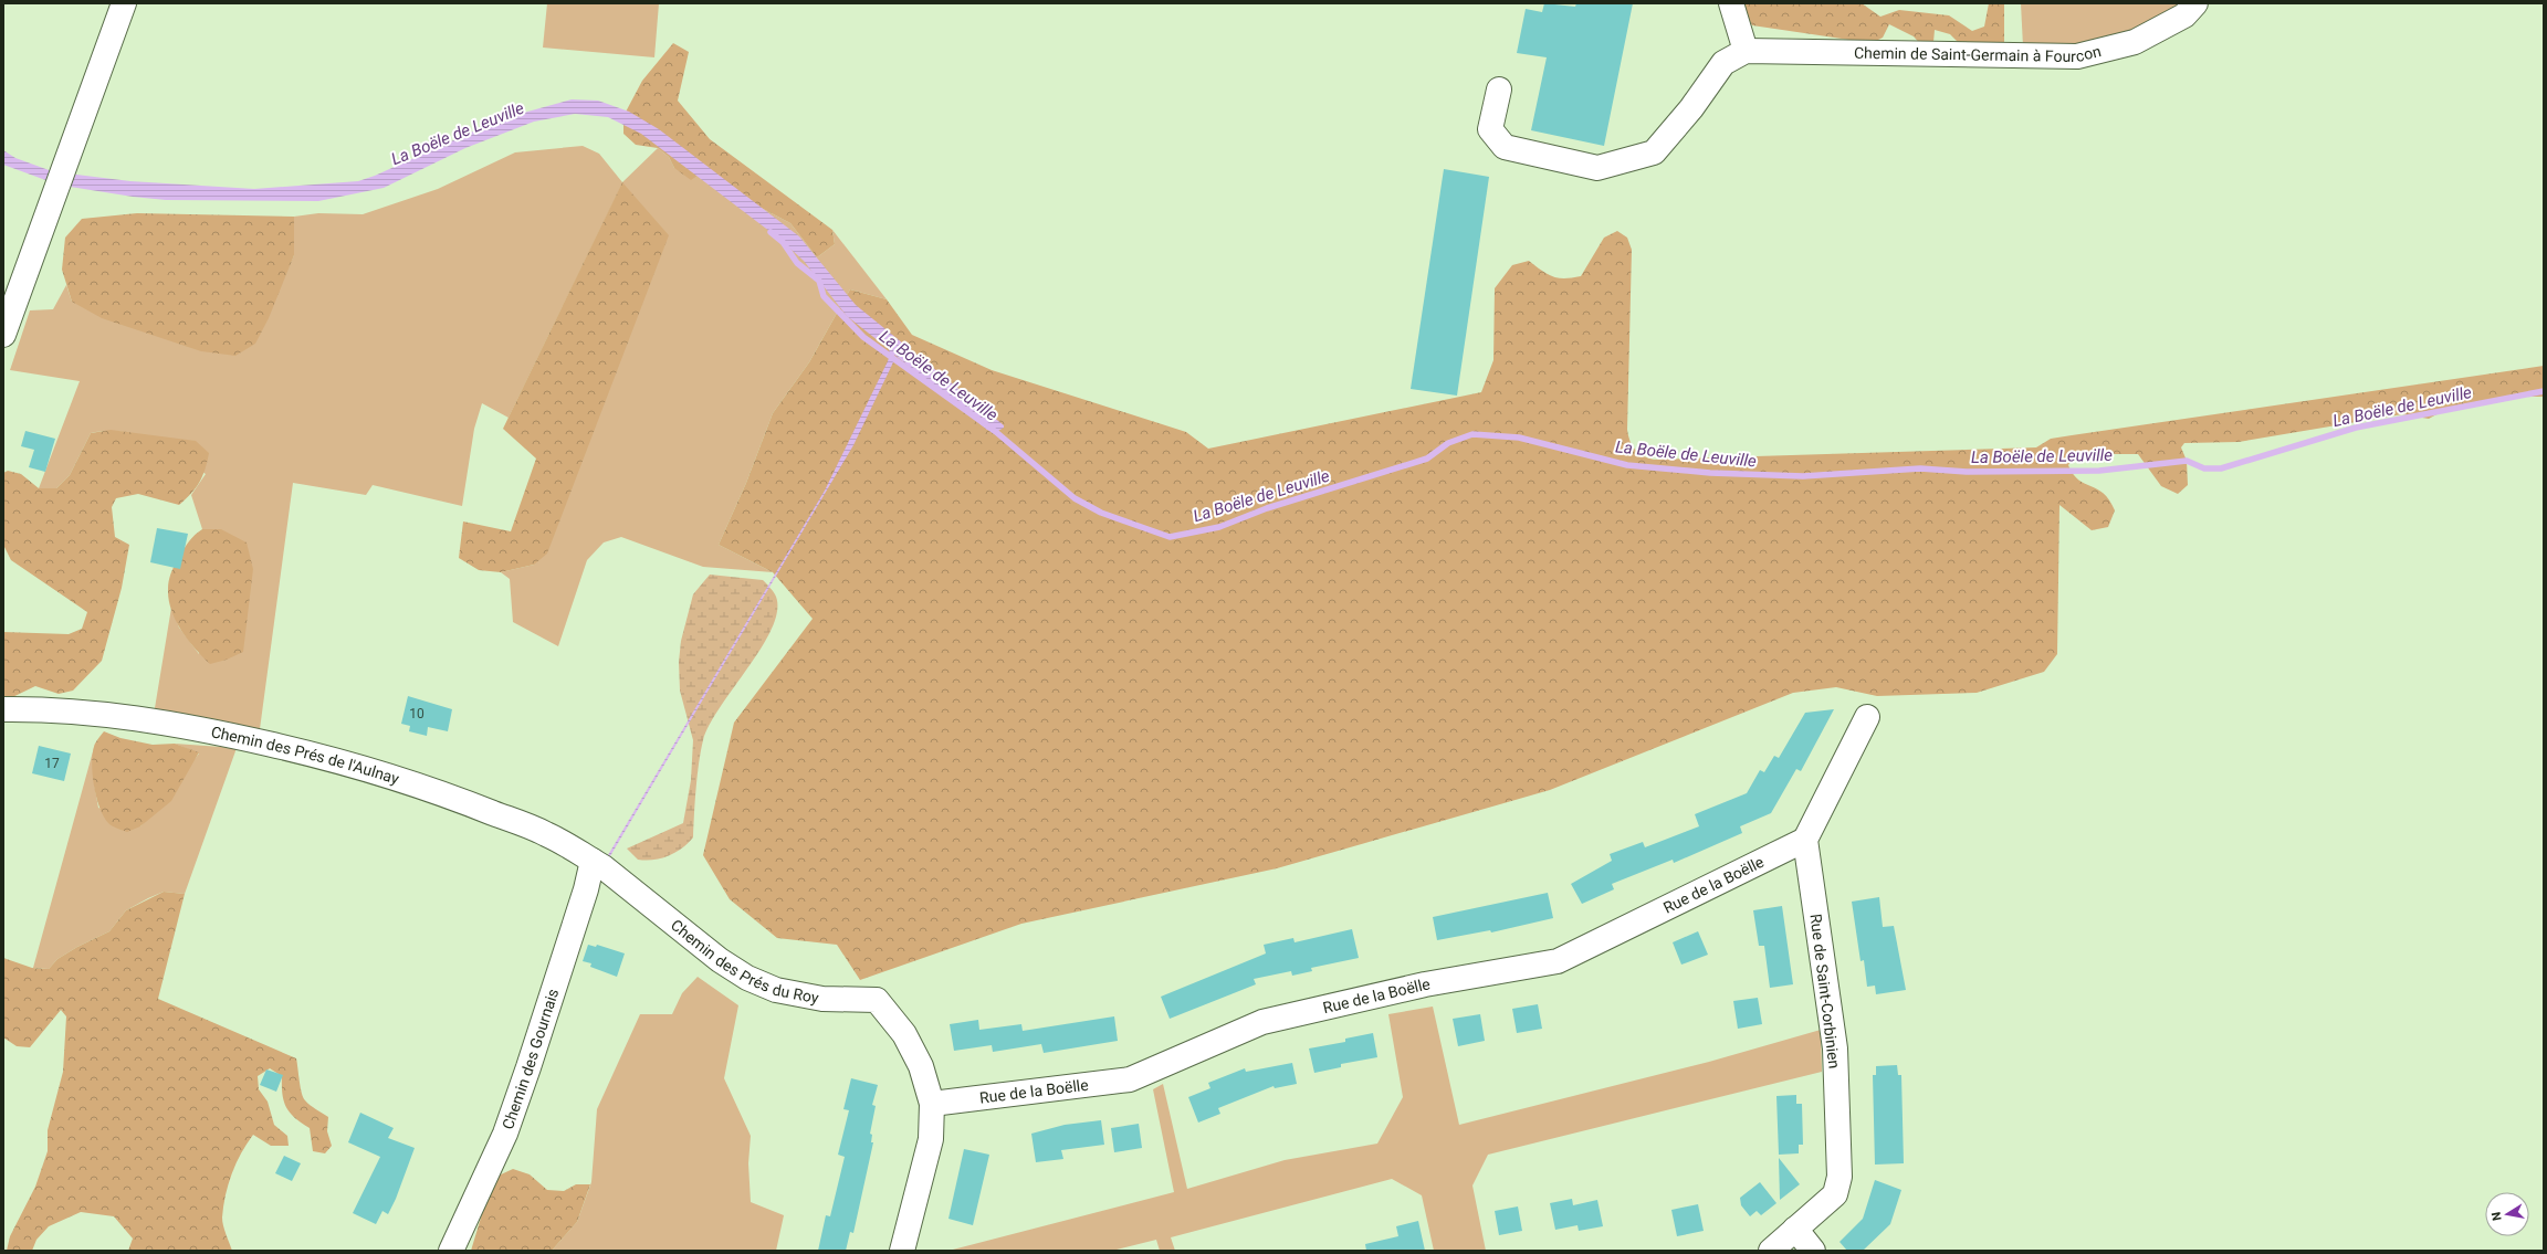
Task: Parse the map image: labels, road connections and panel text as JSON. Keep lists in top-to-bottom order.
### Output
{
  "streets": {
    "street": [
      "Chemin de Saint-Germain à Fourcon",
      "Chemin des Prés de l'Aulnay",
      "Rue de la Boëlle",
      "Chemin des Prés du Roy",
      "Rue de Saint-Corbinien",
      "Chemin des Gournais"
    ]
  },
  "crossings": [
    ["Chemin des Prés de l'Aulnay", "Chemin des Prés du Roy"],
    ["Chemin des Prés de l'Aulnay", "Chemin des Gournais"],
    ["Rue de la Boëlle", "Chemin des Prés du Roy"],
    ["Rue de la Boëlle", "Rue de Saint-Corbinien"],
    ["Chemin des Prés du Roy", "Chemin des Gournais"]
  ],
  "water": ["La Boële de Leuville"],
  "house_numbers": ["10", "17"],
  "north": "left"
}
